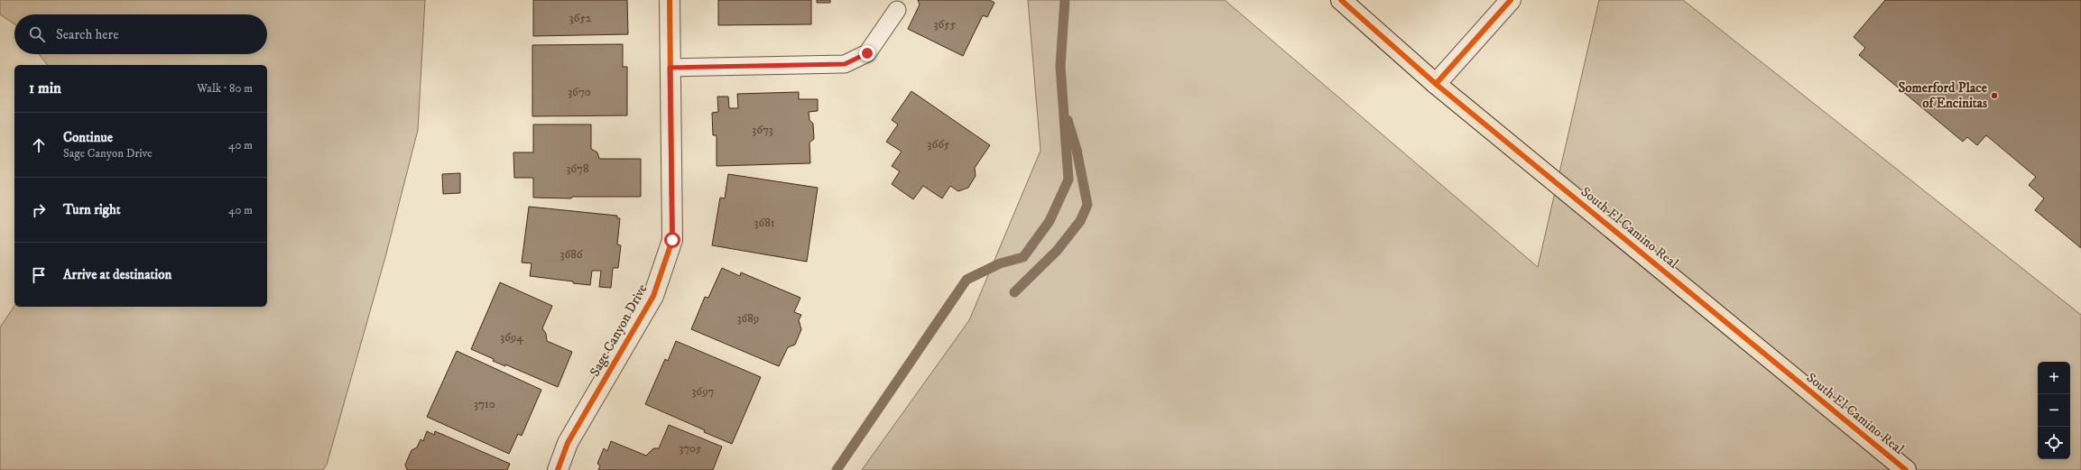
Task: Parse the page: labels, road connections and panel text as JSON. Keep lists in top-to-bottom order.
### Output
{
  "streets": {
    "main road": ["South El Camino Real"],
    "street": ["Sage Canyon Drive"]
  },
  "places": ["Somerford Place of Encinitas"],
  "house_numbers": [
    "3652",
    "3655",
    "3670",
    "3673",
    "3665",
    "3678",
    "3681",
    "3686",
    "3689",
    "3694",
    "3697",
    "3710",
    "3705"
  ],
  "page": {
    "search": "Search here",
    "heading": ["1 min", "Walk · 80 m"],
    "list": [
      ["Continue", "Sage Canyon Drive", "40 m"],
      ["Turn right", "40 m"],
      "Arrive at destination"
    ],
    "map_buttons": ["+", "−"]
  }
}
